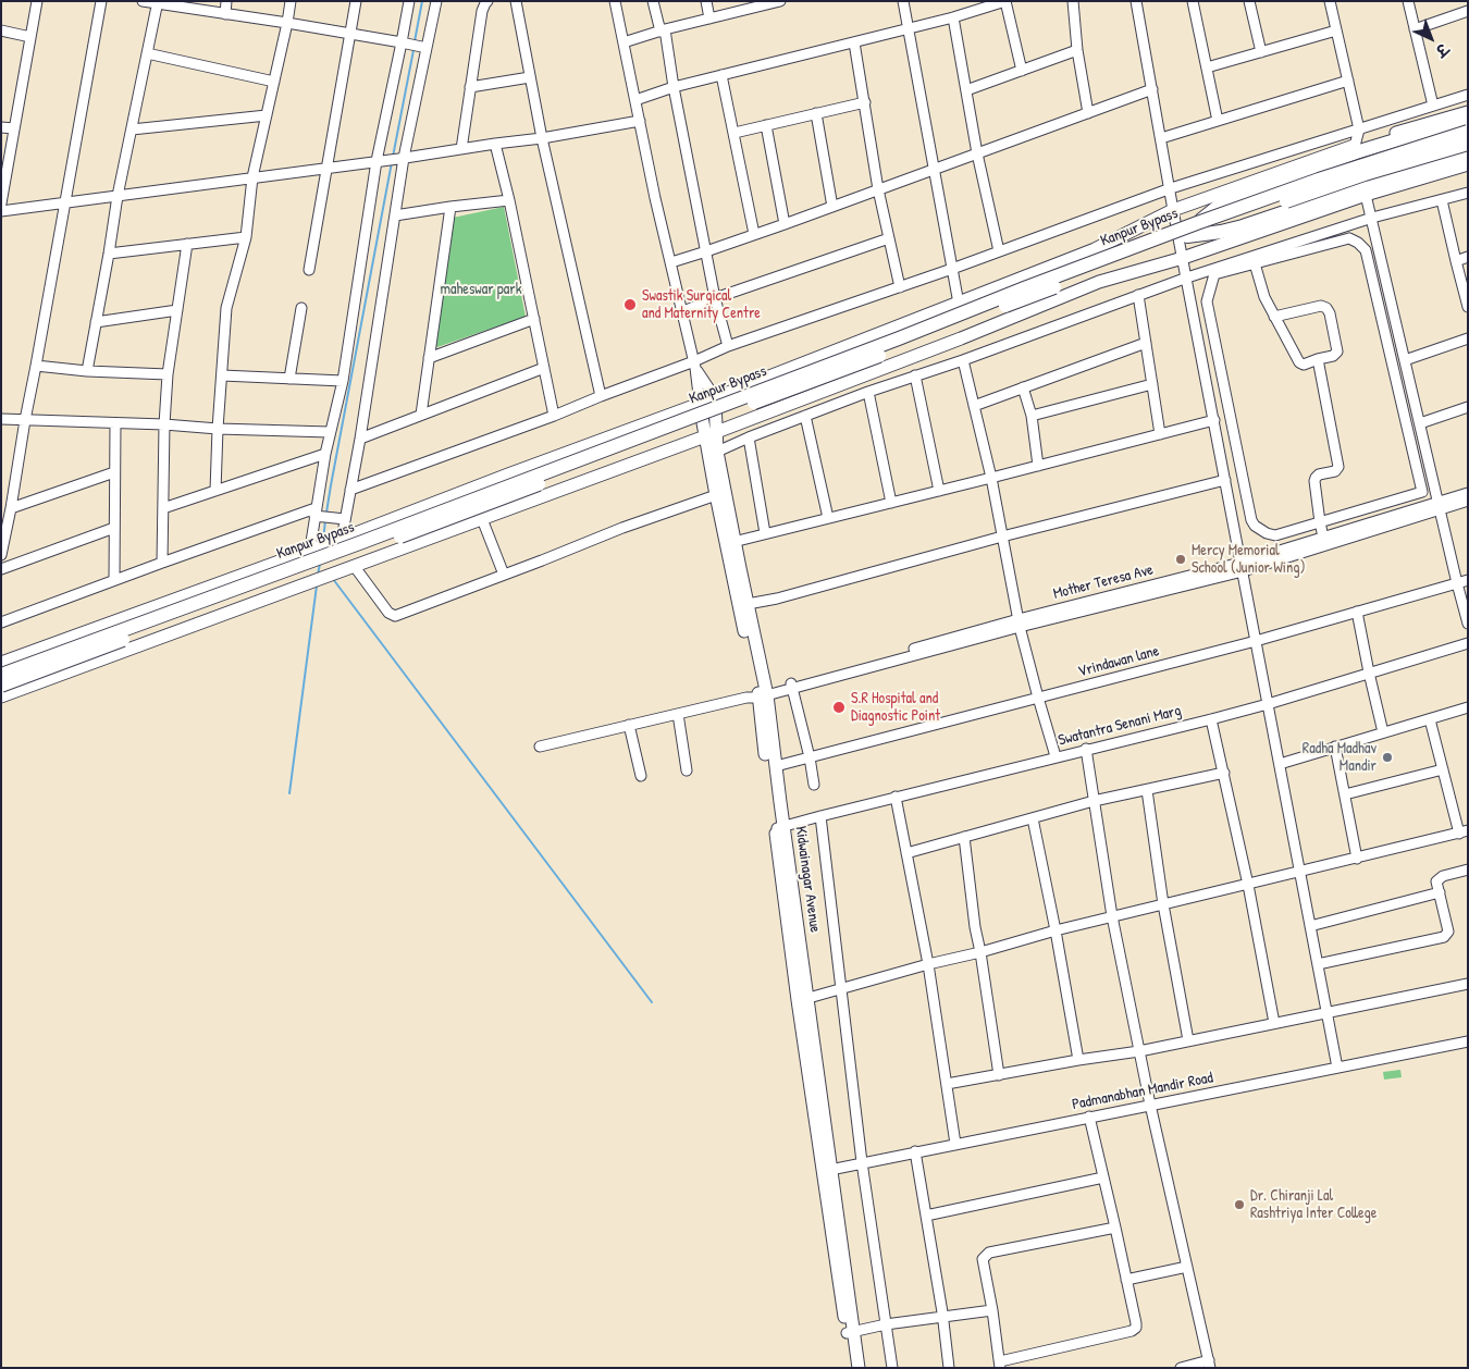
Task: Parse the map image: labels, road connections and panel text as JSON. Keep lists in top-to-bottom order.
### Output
{
  "streets": {
    "highway": ["Kanpur Bypass"],
    "main road": ["Kidwainagar Avenue"],
    "street": ["Vrindawan lane", "Swatantra Senani Marg", "Padmanabhan Mandir Road"]
  },
  "crossings": [
    ["Vrindawan lane", "Kidwainagar Avenue"],
    ["Swatantra Senani Marg", "Kidwainagar Avenue"],
    ["Kidwainagar Avenue", "Padmanabhan Mandir Road"]
  ],
  "parks": ["maheswar park"],
  "places": [
    "Swastik Surgical and Maternity Centre",
    "Mercy Memorial School (Junior Wing)",
    "S.R Hospital and Diagnostic Point",
    "Radha Madhav Mandir",
    "Dr. Chiranji Lal Rashtriya Inter College"
  ],
  "north": "bottom right"
}
